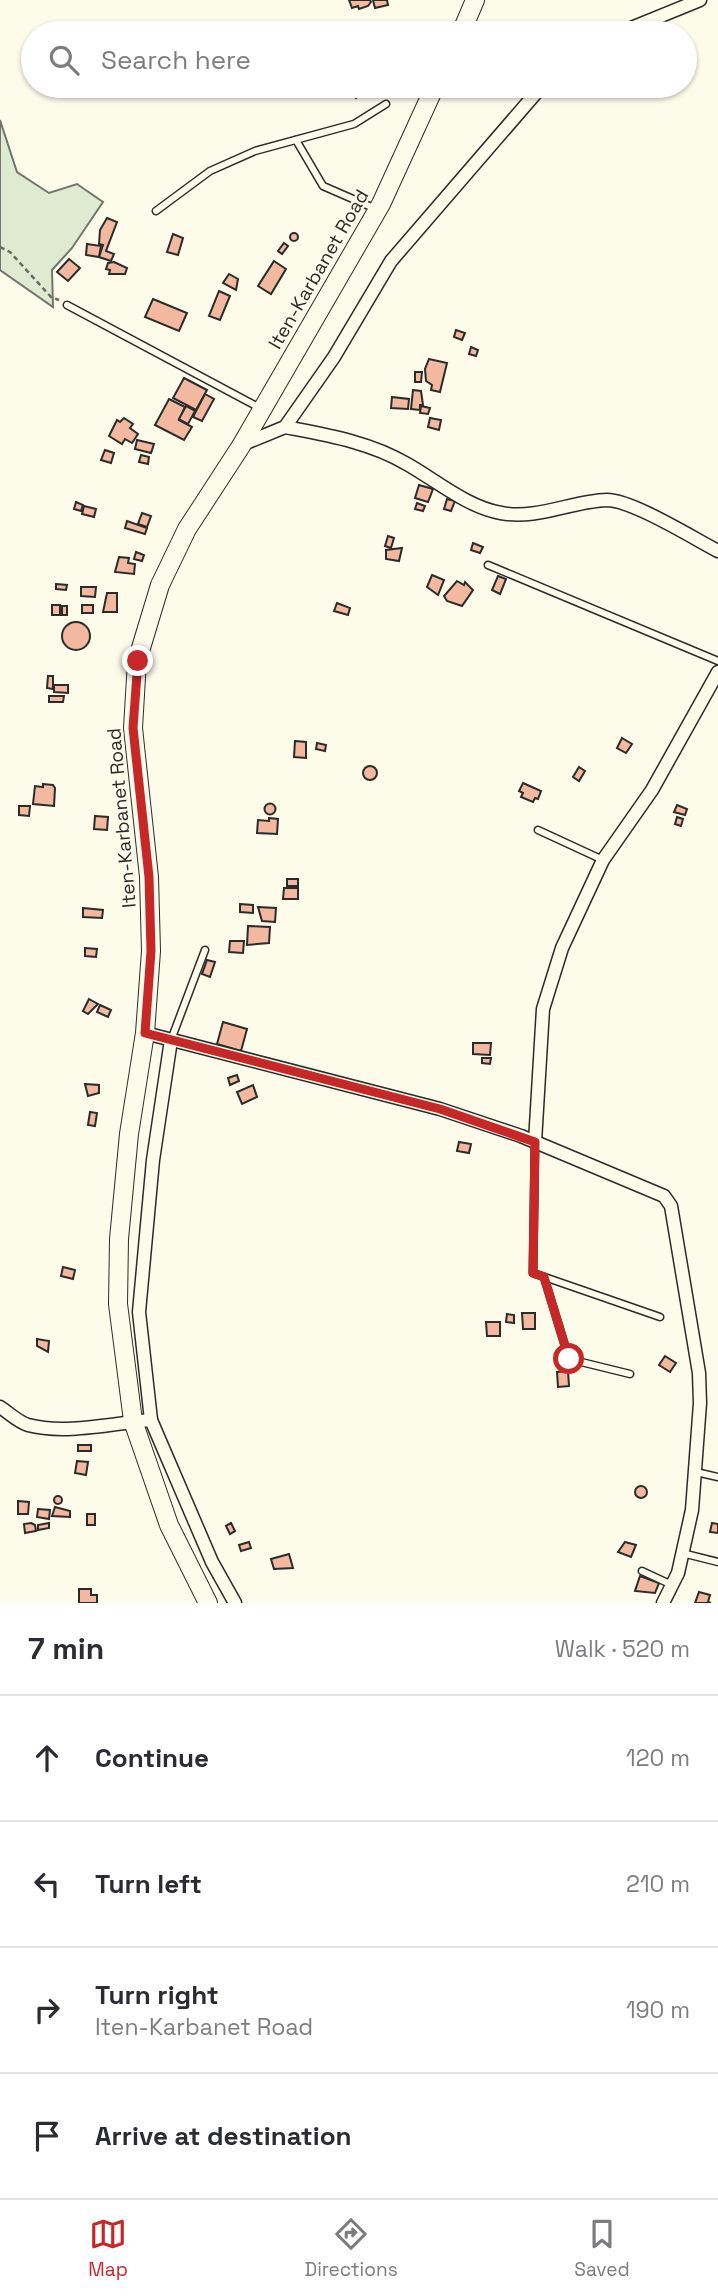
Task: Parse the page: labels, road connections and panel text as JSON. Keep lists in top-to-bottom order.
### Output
{
  "streets": {
    "main road": ["Iten-Karbanet Road"]
  },
  "page": {
    "search": "Search here",
    "heading": ["7 min", "Walk · 520 m"],
    "list": [
      ["Continue", "120 m"],
      ["Turn left", "210 m"],
      ["Turn right", "Iten-Karbanet Road", "190 m"],
      "Arrive at destination"
    ],
    "nav": ["Map", "Directions", "Saved"]
  }
}
